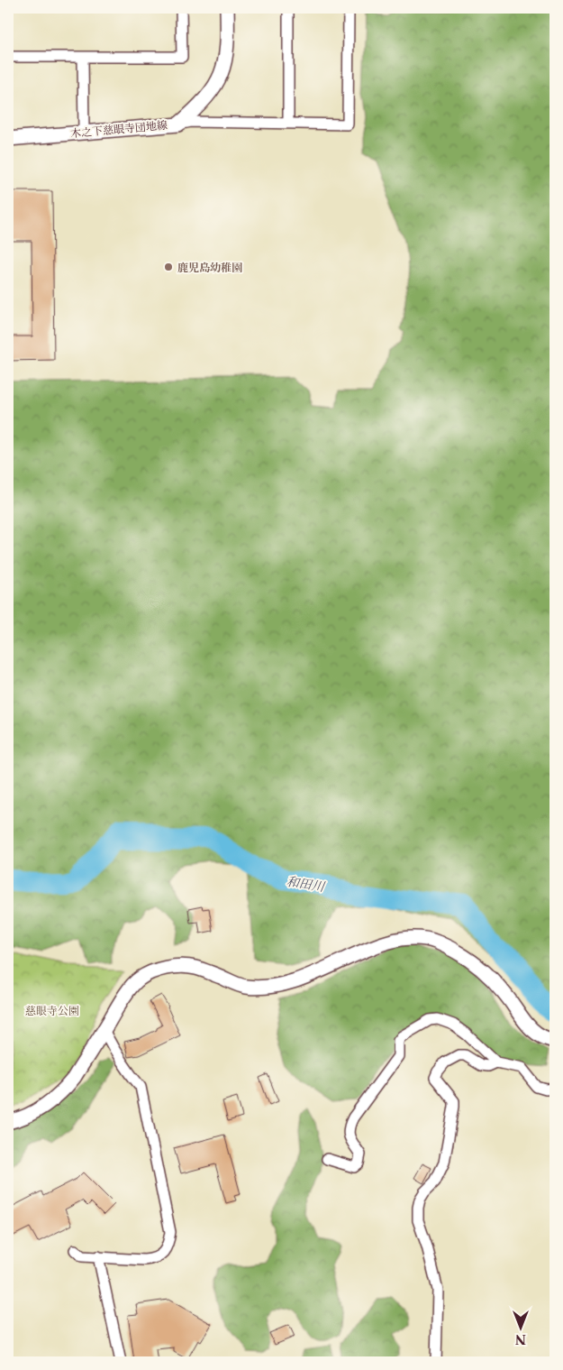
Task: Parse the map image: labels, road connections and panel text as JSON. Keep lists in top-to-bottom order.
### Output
{
  "streets": {
    "street": ["木之下慈眼寺団地線"]
  },
  "water": ["和田川"],
  "parks": ["慈眼寺公園"],
  "places": ["鹿児島幼稚園"],
  "north": "bottom"
}
